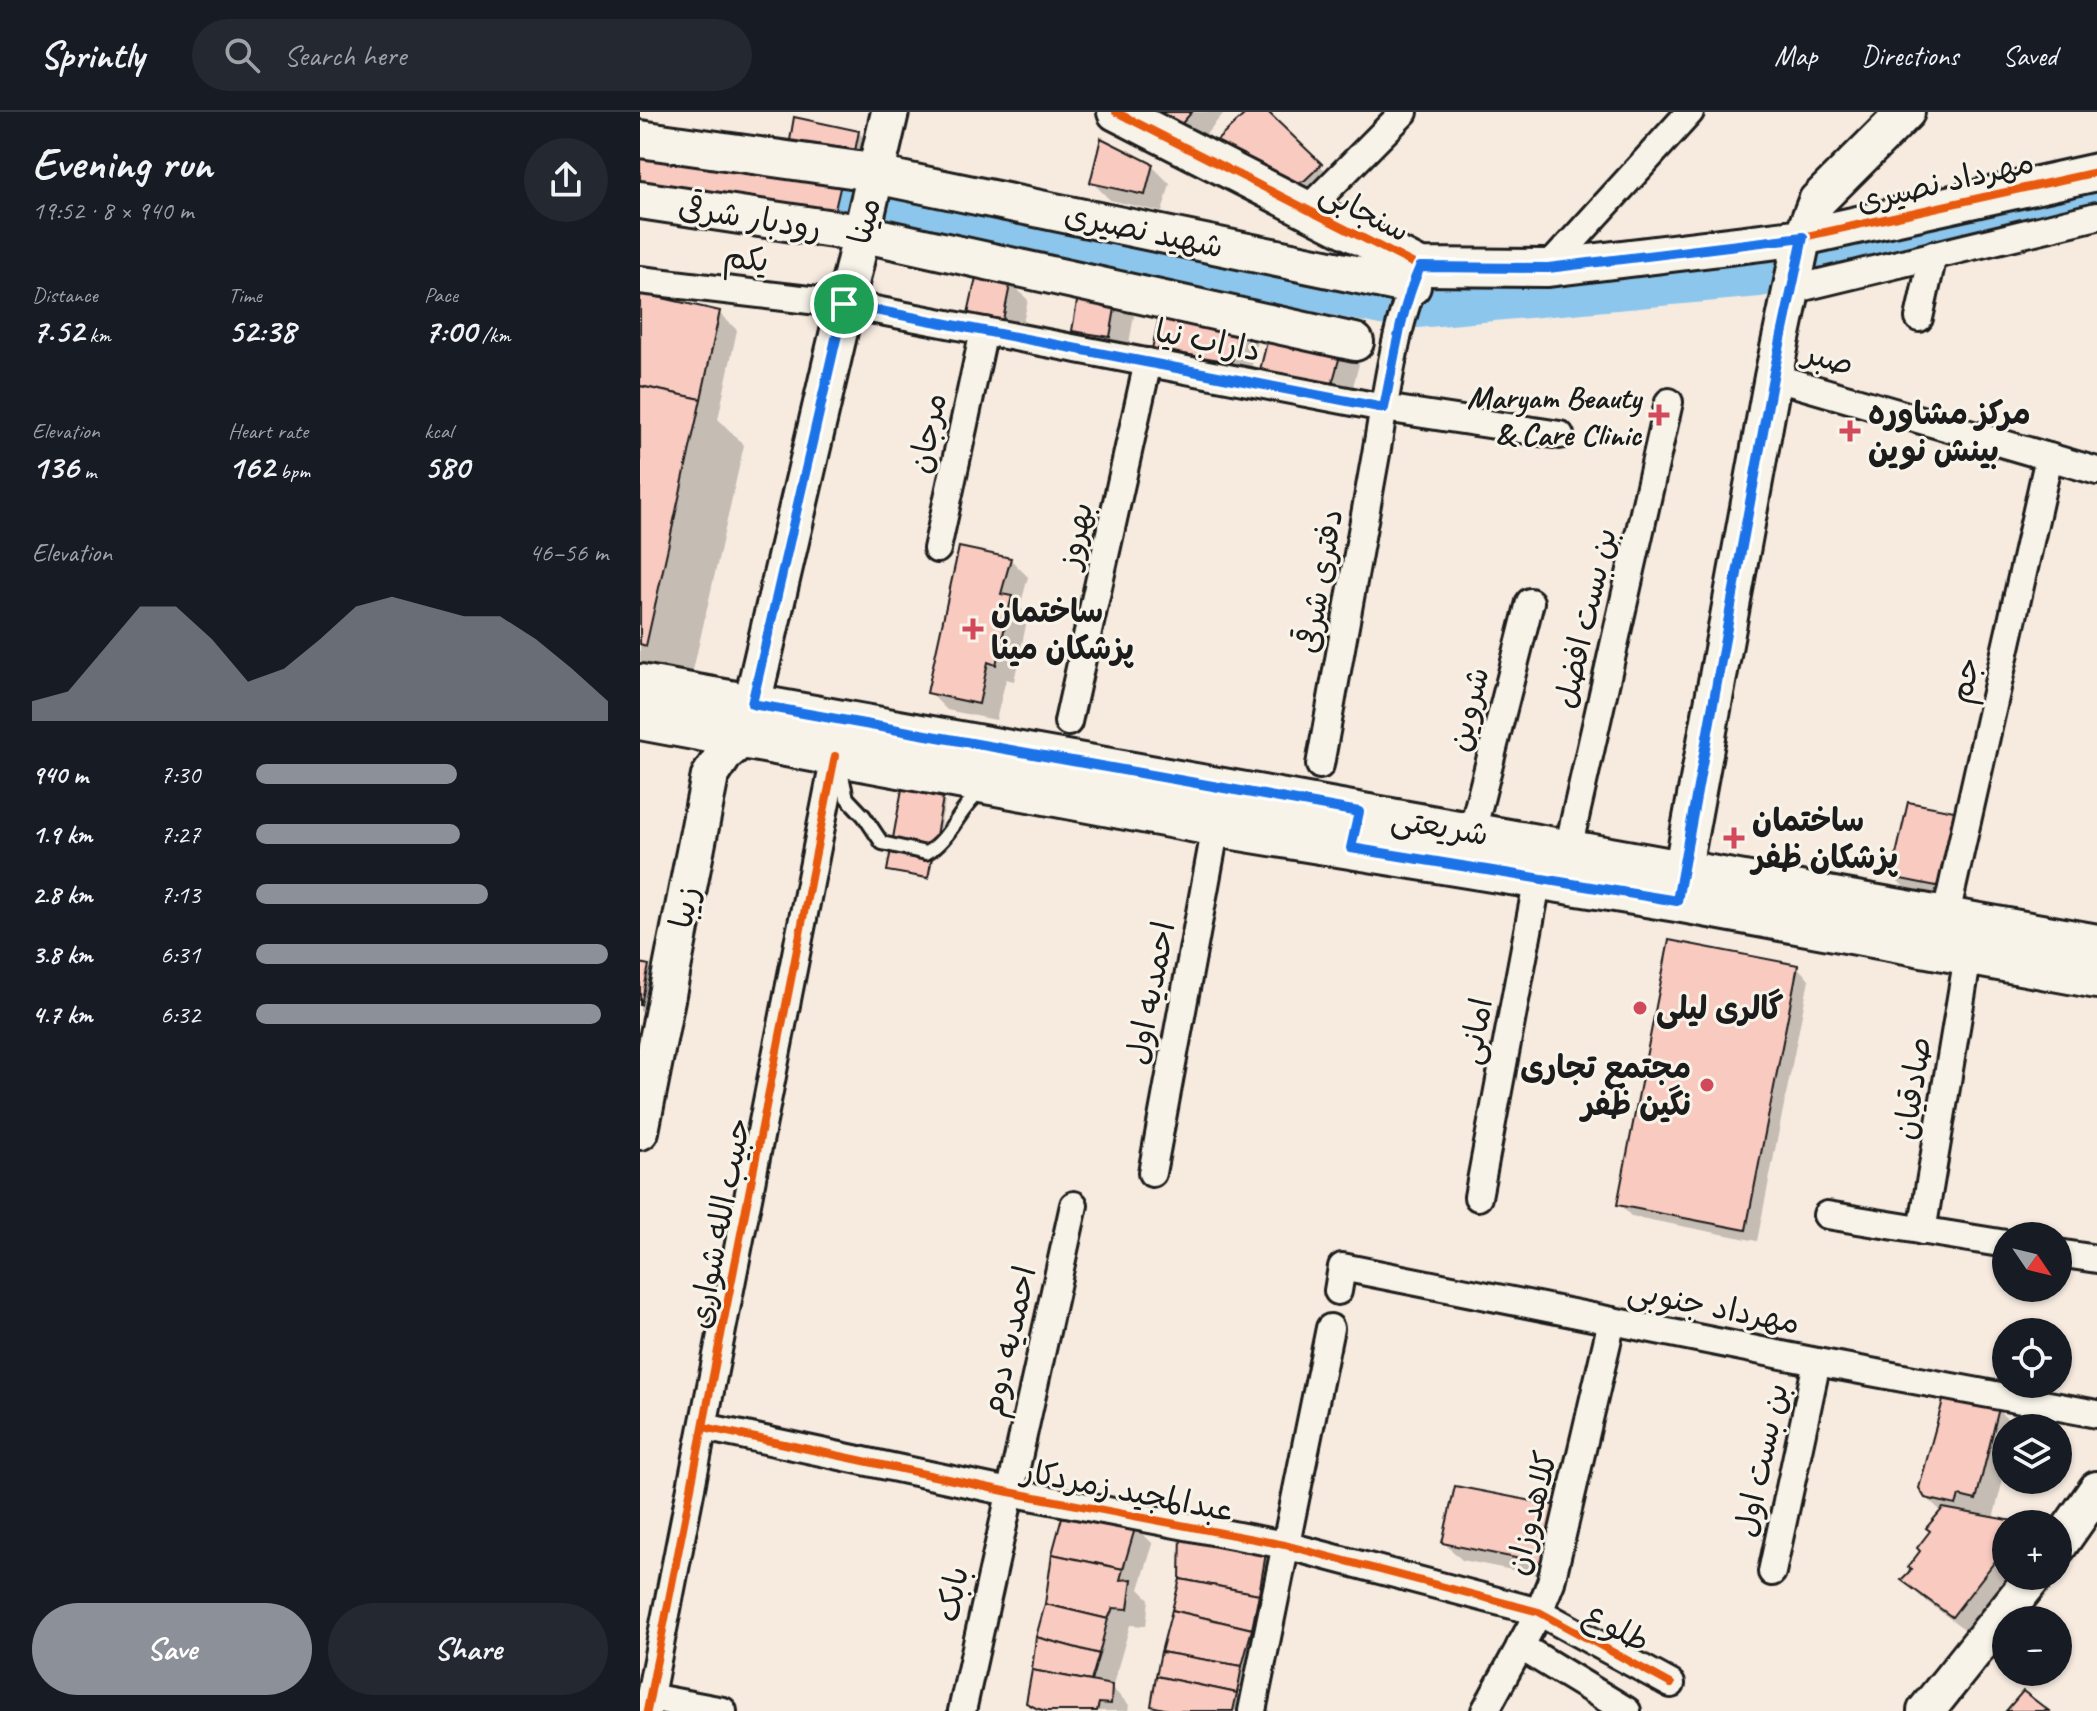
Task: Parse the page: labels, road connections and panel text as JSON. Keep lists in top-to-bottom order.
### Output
{
  "streets": {
    "main road": ["شریعتی"],
    "street": [
      "مهرداد نصیری",
      "سنجابی",
      "رودبار شرقی",
      "مینا",
      "شهید نصیری",
      "یکم",
      "داراب نیا",
      "صبر",
      "مرجان",
      "بهروز",
      "دفتری شرقی",
      "بن بست افضل",
      "جم",
      "شروین",
      "زیبا",
      "احمدیه اول",
      "امانی",
      "صادقیان",
      "حبیب الله شواری",
      "مهرداد جنوبی",
      "احمدیه دوم",
      "بن بست اول",
      "عبدالمجید زمردکار",
      "کلاهدوزان",
      "بابک",
      "طلوع"
    ]
  },
  "crossings": [
    ["مهرداد نصیری", "سنجابی"],
    ["سنجابی", "شهید نصیری"],
    ["سنجابی", "دفتری شرقی"],
    ["رودبار شرقی", "مینا"],
    ["رودبار شرقی", "شهید نصیری"],
    ["مینا", "شهید نصیری"],
    ["مینا", "یکم"],
    ["مینا", "داراب نیا"],
    ["مینا", "شریعتی"],
    ["مینا", "زیبا"],
    ["شهید نصیری", "دفتری شرقی"],
    ["یکم", "داراب نیا"],
    ["داراب نیا", "مرجان"],
    ["داراب نیا", "بهروز"],
    ["داراب نیا", "دفتری شرقی"],
    ["صبر", "جم"],
    ["بن بست افضل", "شریعتی"],
    ["جم", "شریعتی"],
    ["شروین", "شریعتی"],
    ["شریعتی", "زیبا"],
    ["شریعتی", "احمدیه اول"],
    ["شریعتی", "امانی"],
    ["شریعتی", "صادقیان"],
    ["شریعتی", "حبیب الله شواری"],
    ["حبیب الله شواری", "عبدالمجید زمردکار"],
    ["مهرداد جنوبی", "بن بست اول"],
    ["مهرداد جنوبی", "کلاهدوزان"],
    ["احمدیه دوم", "عبدالمجید زمردکار"],
    ["احمدیه دوم", "بابک"],
    ["عبدالمجید زمردکار", "کلاهدوزان"],
    ["عبدالمجید زمردکار", "بابک"],
    ["عبدالمجید زمردکار", "طلوع"],
    ["کلاهدوزان", "طلوع"]
  ],
  "places": {
    "health": [
      "Maryam Beauty & Care Clinic",
      "مرکز مشاوره بینش نوین",
      "ساختمان پزشكان مينا",
      "ساختمان پزشکان ظفر"
    ],
    "other": ["گالری لیلی", "مجتمع تجاری نگین ظفر"]
  },
  "north": "bottom right",
  "page": {
    "header": "Sprintly",
    "search": "Search here",
    "nav": ["Map", "Directions", "Saved"],
    "heading": ["Evening run", "19:52 · 8 × 940 m"],
    "stats": [
      ["Distance", "7.52 km"],
      ["Time", "52:38"],
      ["Pace", "7:00 /km"],
      ["Elevation", "136 m"],
      ["Heart rate", "162 bpm"],
      ["kcal", "580"]
    ],
    "chart": ["Elevation", "46–56 m"],
    "list": [
      {
        "name": "940 m",
        "note": "7:30"
      },
      {
        "name": "1.9 km",
        "note": "7:27"
      },
      {
        "name": "2.8 km",
        "note": "7:13"
      },
      {
        "name": "3.8 km",
        "note": "6:31"
      },
      {
        "name": "4.7 km",
        "note": "6:32"
      }
    ],
    "map_buttons": ["+", "−"],
    "buttons": ["Save", "Share"]
  }
}
